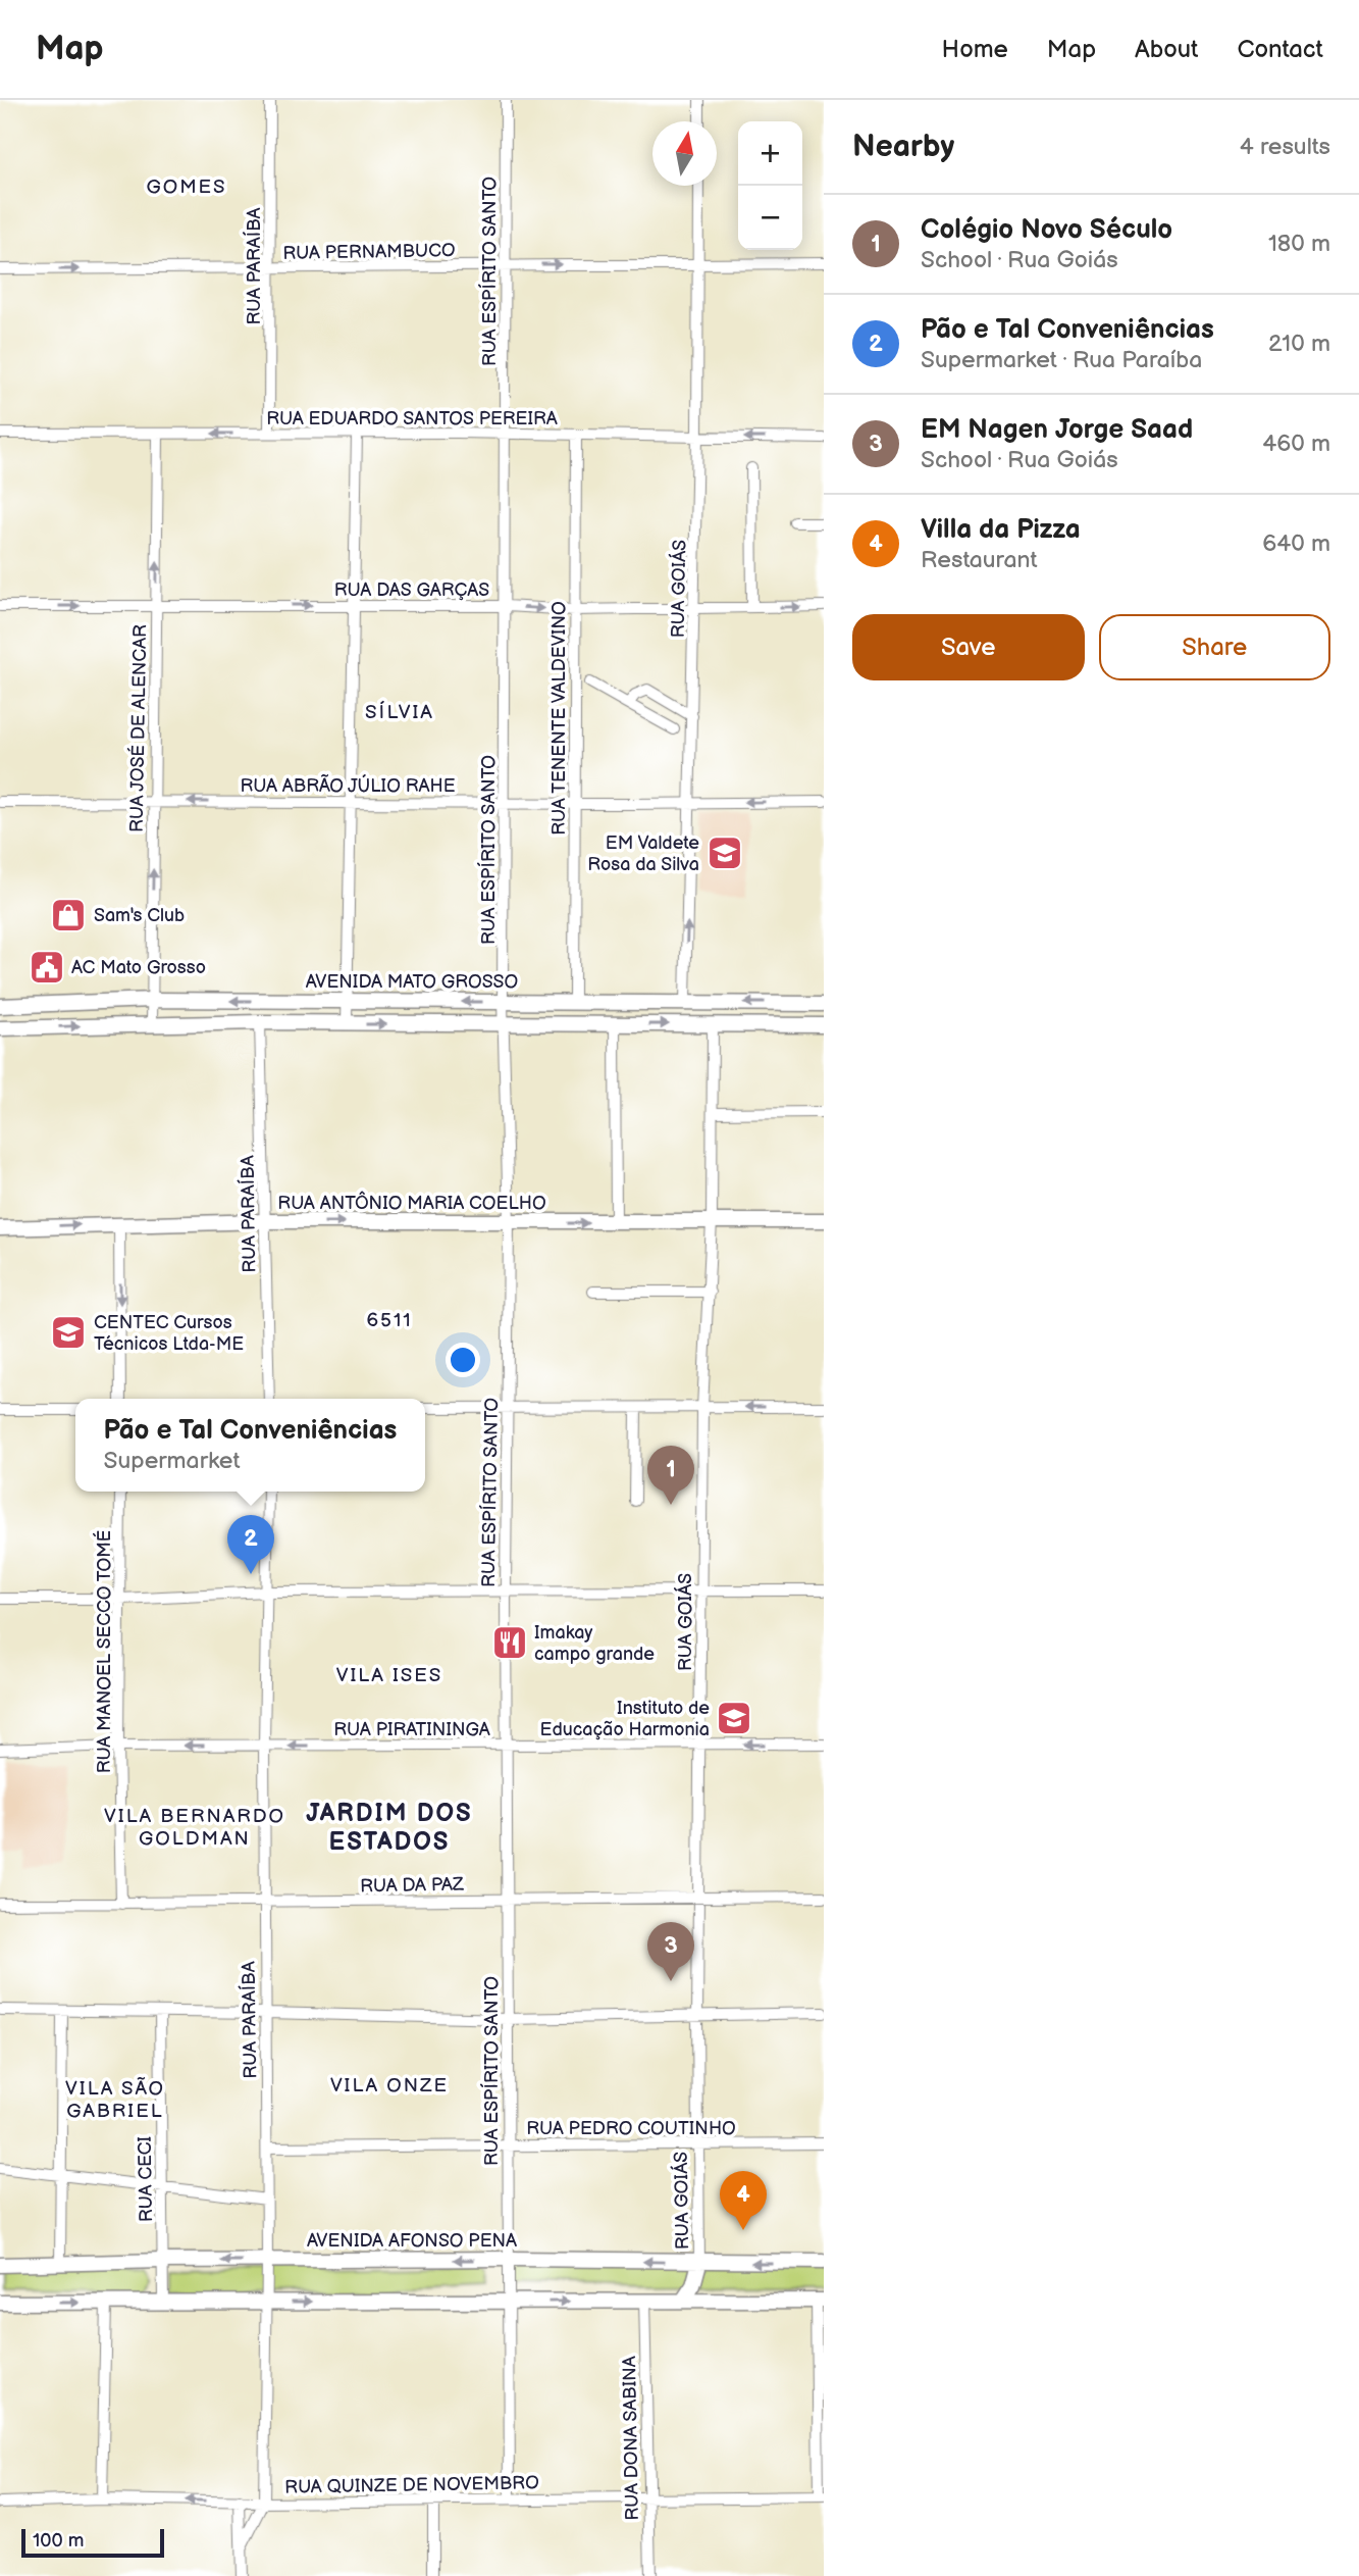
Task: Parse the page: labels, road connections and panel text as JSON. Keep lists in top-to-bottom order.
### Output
{
  "streets": {
    "main road": ["AVENIDA MATO GROSSO", "RUA ANTÔNIO MARIA COELHO", "AVENIDA AFONSO PENA"],
    "street": [
      "RUA PERNAMBUCO",
      "RUA PARAÍBA",
      "RUA ESPÍRITO SANTO",
      "RUA EDUARDO SANTOS PEREIRA",
      "RUA GOIÁS",
      "RUA DAS GARÇAS",
      "RUA TENENTE VALDEVINO",
      "RUA JOSÉ DE ALENCAR",
      "RUA ABRÃO JÚLIO RAHE",
      "RUA MANOEL SECCO TOMÉ",
      "RUA PIRATININGA",
      "RUA DA PAZ",
      "RUA PEDRO COUTINHO",
      "RUA CECI",
      "RUA DONA SABINA",
      "RUA QUINZE DE NOVEMBRO"
    ]
  },
  "crossings": [
    ["RUA PERNAMBUCO", "RUA PARAÍBA"],
    ["RUA PERNAMBUCO", "RUA ESPÍRITO SANTO"],
    ["RUA PERNAMBUCO", "RUA GOIÁS"],
    ["RUA PARAÍBA", "RUA EDUARDO SANTOS PEREIRA"],
    ["RUA PARAÍBA", "RUA ANTÔNIO MARIA COELHO"],
    ["RUA PARAÍBA", "RUA PIRATININGA"],
    ["RUA PARAÍBA", "RUA DA PAZ"],
    ["RUA PARAÍBA", "RUA PEDRO COUTINHO"],
    ["RUA PARAÍBA", "AVENIDA AFONSO PENA"],
    ["RUA PARAÍBA", "RUA QUINZE DE NOVEMBRO"],
    ["RUA ESPÍRITO SANTO", "RUA EDUARDO SANTOS PEREIRA"],
    ["RUA ESPÍRITO SANTO", "RUA DAS GARÇAS"],
    ["RUA ESPÍRITO SANTO", "RUA ABRÃO JÚLIO RAHE"],
    ["RUA ESPÍRITO SANTO", "AVENIDA MATO GROSSO"],
    ["RUA ESPÍRITO SANTO", "RUA ANTÔNIO MARIA COELHO"],
    ["RUA ESPÍRITO SANTO", "RUA PIRATININGA"],
    ["RUA ESPÍRITO SANTO", "RUA DA PAZ"],
    ["RUA ESPÍRITO SANTO", "RUA PEDRO COUTINHO"],
    ["RUA ESPÍRITO SANTO", "AVENIDA AFONSO PENA"],
    ["RUA ESPÍRITO SANTO", "RUA QUINZE DE NOVEMBRO"],
    ["RUA EDUARDO SANTOS PEREIRA", "RUA GOIÁS"],
    ["RUA EDUARDO SANTOS PEREIRA", "RUA TENENTE VALDEVINO"],
    ["RUA EDUARDO SANTOS PEREIRA", "RUA JOSÉ DE ALENCAR"],
    ["RUA GOIÁS", "RUA DAS GARÇAS"],
    ["RUA GOIÁS", "RUA ABRÃO JÚLIO RAHE"],
    ["RUA GOIÁS", "AVENIDA MATO GROSSO"],
    ["RUA GOIÁS", "RUA ANTÔNIO MARIA COELHO"],
    ["RUA GOIÁS", "RUA PIRATININGA"],
    ["RUA GOIÁS", "RUA DA PAZ"],
    ["RUA GOIÁS", "RUA PEDRO COUTINHO"],
    ["RUA GOIÁS", "AVENIDA AFONSO PENA"],
    ["RUA DAS GARÇAS", "RUA TENENTE VALDEVINO"],
    ["RUA DAS GARÇAS", "RUA JOSÉ DE ALENCAR"],
    ["RUA TENENTE VALDEVINO", "RUA ABRÃO JÚLIO RAHE"],
    ["RUA TENENTE VALDEVINO", "AVENIDA MATO GROSSO"],
    ["RUA JOSÉ DE ALENCAR", "RUA ABRÃO JÚLIO RAHE"],
    ["RUA JOSÉ DE ALENCAR", "AVENIDA MATO GROSSO"],
    ["RUA MANOEL SECCO TOMÉ", "RUA PIRATININGA"],
    ["RUA MANOEL SECCO TOMÉ", "RUA DA PAZ"],
    ["RUA CECI", "AVENIDA AFONSO PENA"],
    ["RUA DONA SABINA", "RUA QUINZE DE NOVEMBRO"]
  ],
  "one_way": [
    "RUA PERNAMBUCO",
    "RUA DAS GARÇAS",
    "RUA JOSÉ DE ALENCAR",
    "RUA ABRÃO JÚLIO RAHE",
    "RUA ANTÔNIO MARIA COELHO",
    "RUA PIRATININGA"
  ],
  "districts": [
    "GOMES",
    "SÍLVIA",
    "6511",
    "VILA ISES",
    "JARDIM DOS ESTADOS",
    "VILA BERNARDO GOLDMAN",
    "VILA ONZE",
    "VILA SÃO GABRIEL"
  ],
  "places": {
    "school or university": ["EM Valdete Rosa da Silva", "CENTEC Cursos Técnicos Ltda-ME", "Instituto de Educação Harmonia"],
    "shop": ["Sam's Club"],
    "public building": ["AC Mato Grosso"],
    "restaurant": ["Imakay campo grande"]
  },
  "scale_bar": "100 m",
  "north": "top",
  "page": {
    "header": "Map",
    "nav": [
      "Home",
      "Map",
      "About",
      "Contact"
    ],
    "heading": ["Nearby", "4 results"],
    "map_buttons": ["+", "−"],
    "list": [
      {
        "mark": "1",
        "name": "Colégio Novo Século",
        "note": "School · Rua Goiás",
        "value": "180 m"
      },
      {
        "mark": "2",
        "name": "Pão e Tal Conveniências",
        "note": "Supermarket · Rua Paraíba",
        "value": "210 m"
      },
      {
        "mark": "3",
        "name": "EM Nagen Jorge Saad",
        "note": "School · Rua Goiás",
        "value": "460 m"
      },
      {
        "mark": "4",
        "name": "Villa da Pizza",
        "note": "Restaurant",
        "value": "640 m"
      }
    ],
    "buttons": ["Save", "Share"],
    "popup": ["Pão e Tal Conveniências", "Supermarket"],
    "pins": [
      "1",
      "2",
      "3",
      "4"
    ],
    "scale": "100 m"
  }
}
